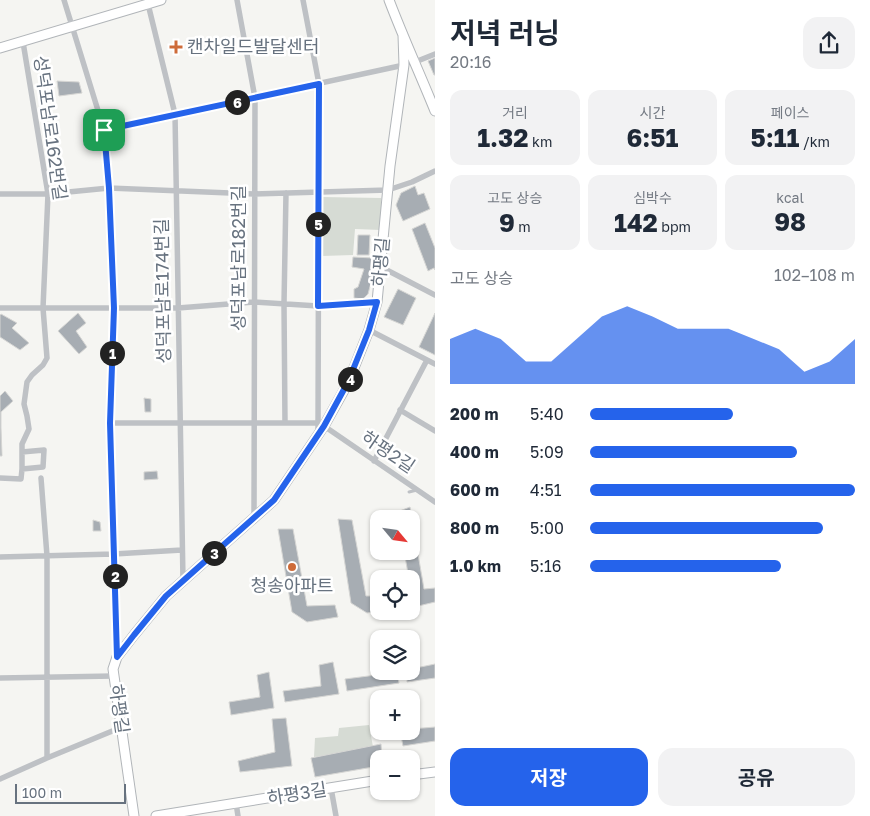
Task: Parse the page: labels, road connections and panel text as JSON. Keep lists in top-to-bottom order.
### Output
{
  "streets": {
    "street": [
      "성덕포남로162번길",
      "성덕포남로182번길",
      "하평길",
      "성덕포남로174번길",
      "하평2길",
      "하평3길"
    ]
  },
  "crossings": [
    ["성덕포남로182번길", "하평길"],
    ["하평길", "성덕포남로174번길"],
    ["하평길", "하평2길"]
  ],
  "places": {
    "health": ["캔차일드발달센터"],
    "other": ["청송아파트"]
  },
  "scale_bar": "100 m",
  "north": "bottom right",
  "page": {
    "heading": ["저녁 러닝", "20:16"],
    "stats": [
      ["거리", "1.32 km"],
      ["시간", "6:51"],
      ["페이스", "5:11 /km"],
      ["고도 상승", "9 m"],
      ["심박수", "142 bpm"],
      ["kcal", "98"]
    ],
    "pins": [
      "6",
      "5",
      "1",
      "4",
      "3",
      "2"
    ],
    "chart": ["고도 상승", "102–108 m"],
    "list": [
      {
        "name": "200 m",
        "note": "5:40"
      },
      {
        "name": "400 m",
        "note": "5:09"
      },
      {
        "name": "600 m",
        "note": "4:51"
      },
      {
        "name": "800 m",
        "note": "5:00"
      },
      {
        "name": "1.0 km",
        "note": "5:16"
      }
    ],
    "map_buttons": ["+", "−"],
    "buttons": ["저장", "공유"],
    "scale": "100 m"
  }
}
